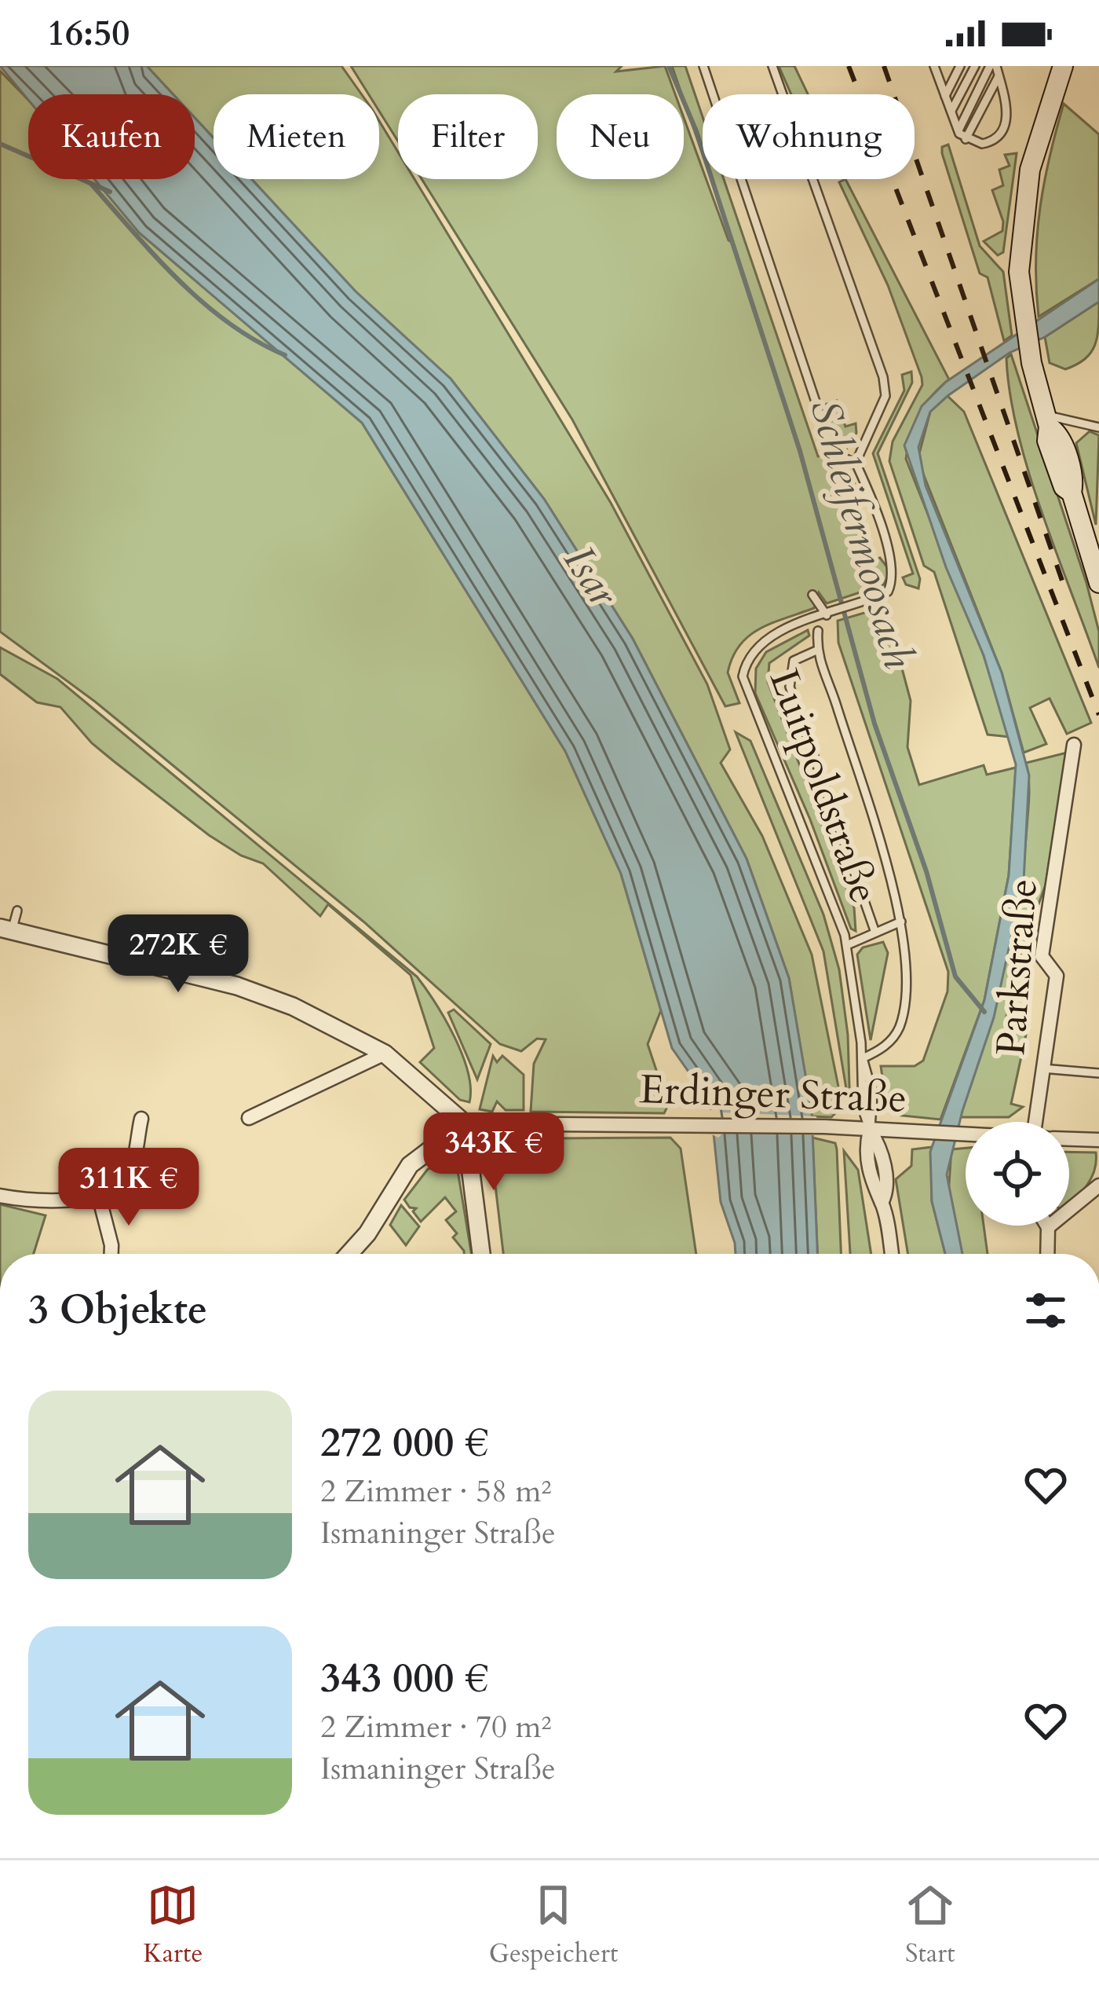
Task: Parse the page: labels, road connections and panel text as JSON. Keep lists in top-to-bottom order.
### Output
{
  "streets": {
    "street": ["Luitpoldstraße", "Parkstraße", "Erdinger Straße"]
  },
  "crossings": [
    ["Luitpoldstraße", "Erdinger Straße"]
  ],
  "water": ["Schleifermoosach", "Isar"],
  "page": {
    "status": "16:50",
    "chip": [
      "Kaufen",
      "Mieten",
      "Filter",
      "Neu",
      "Wohnung"
    ],
    "price": ["272K €", "343K €", "311K €"],
    "heading": "3 Objekte",
    "list": [
      {
        "name": "272 000 €",
        "note": "2 Zimmer · 58 m² · Ismaninger Straße"
      },
      {
        "name": "343 000 €",
        "note": "2 Zimmer · 70 m² · Ismaninger Straße"
      }
    ],
    "tabs": ["Karte", "Gespeichert", "Start"]
  }
}
